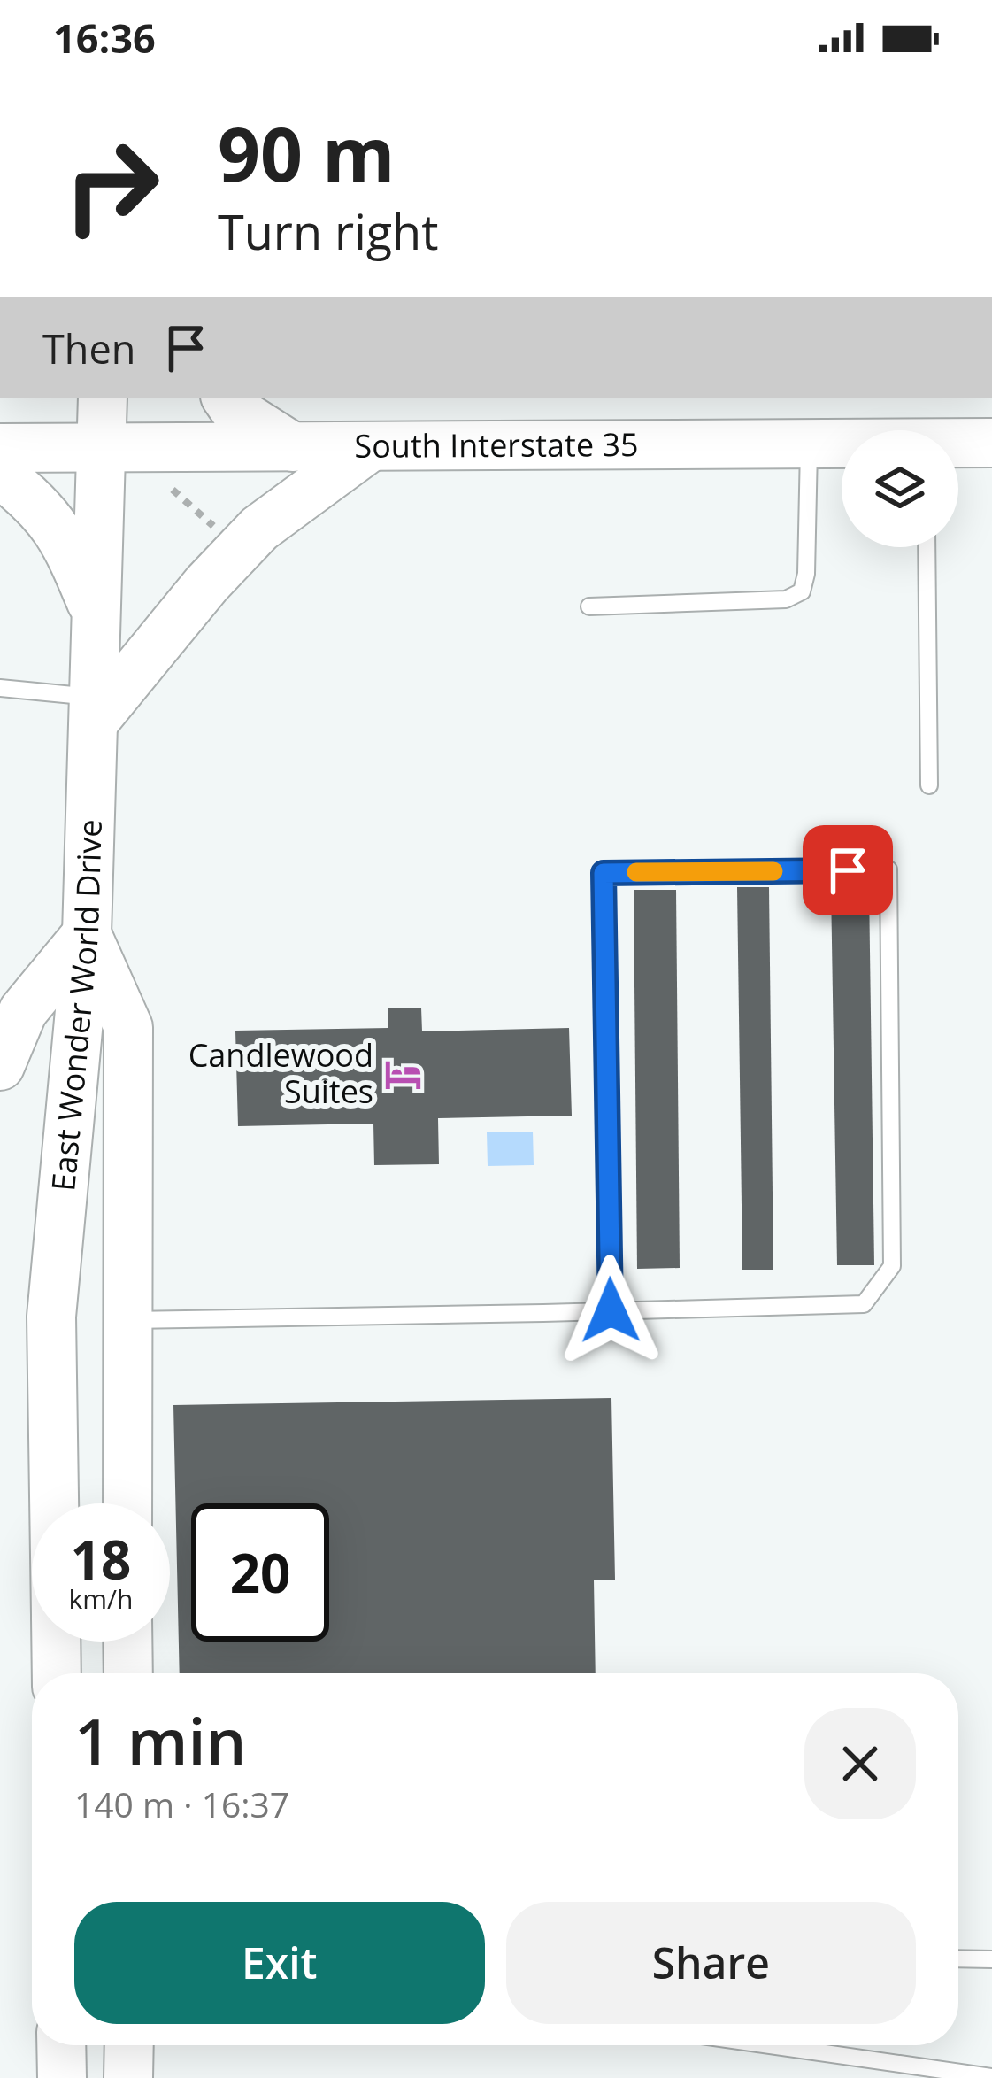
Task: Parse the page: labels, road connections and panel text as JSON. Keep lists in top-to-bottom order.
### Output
{
  "streets": {
    "main road": ["South Interstate 35", "East Wonder World Drive"]
  },
  "crossings": [
    ["South Interstate 35", "East Wonder World Drive"]
  ],
  "places": {
    "hotel": ["Candlewood Suites"]
  },
  "page": {
    "status": "16:36",
    "turn": ["90 m", "Turn right"],
    "then": "Then",
    "speed": "18 km/h",
    "limit": "20",
    "heading": ["1 min", "140 m · 16:37"],
    "buttons": ["Exit", "Share"]
  }
}
